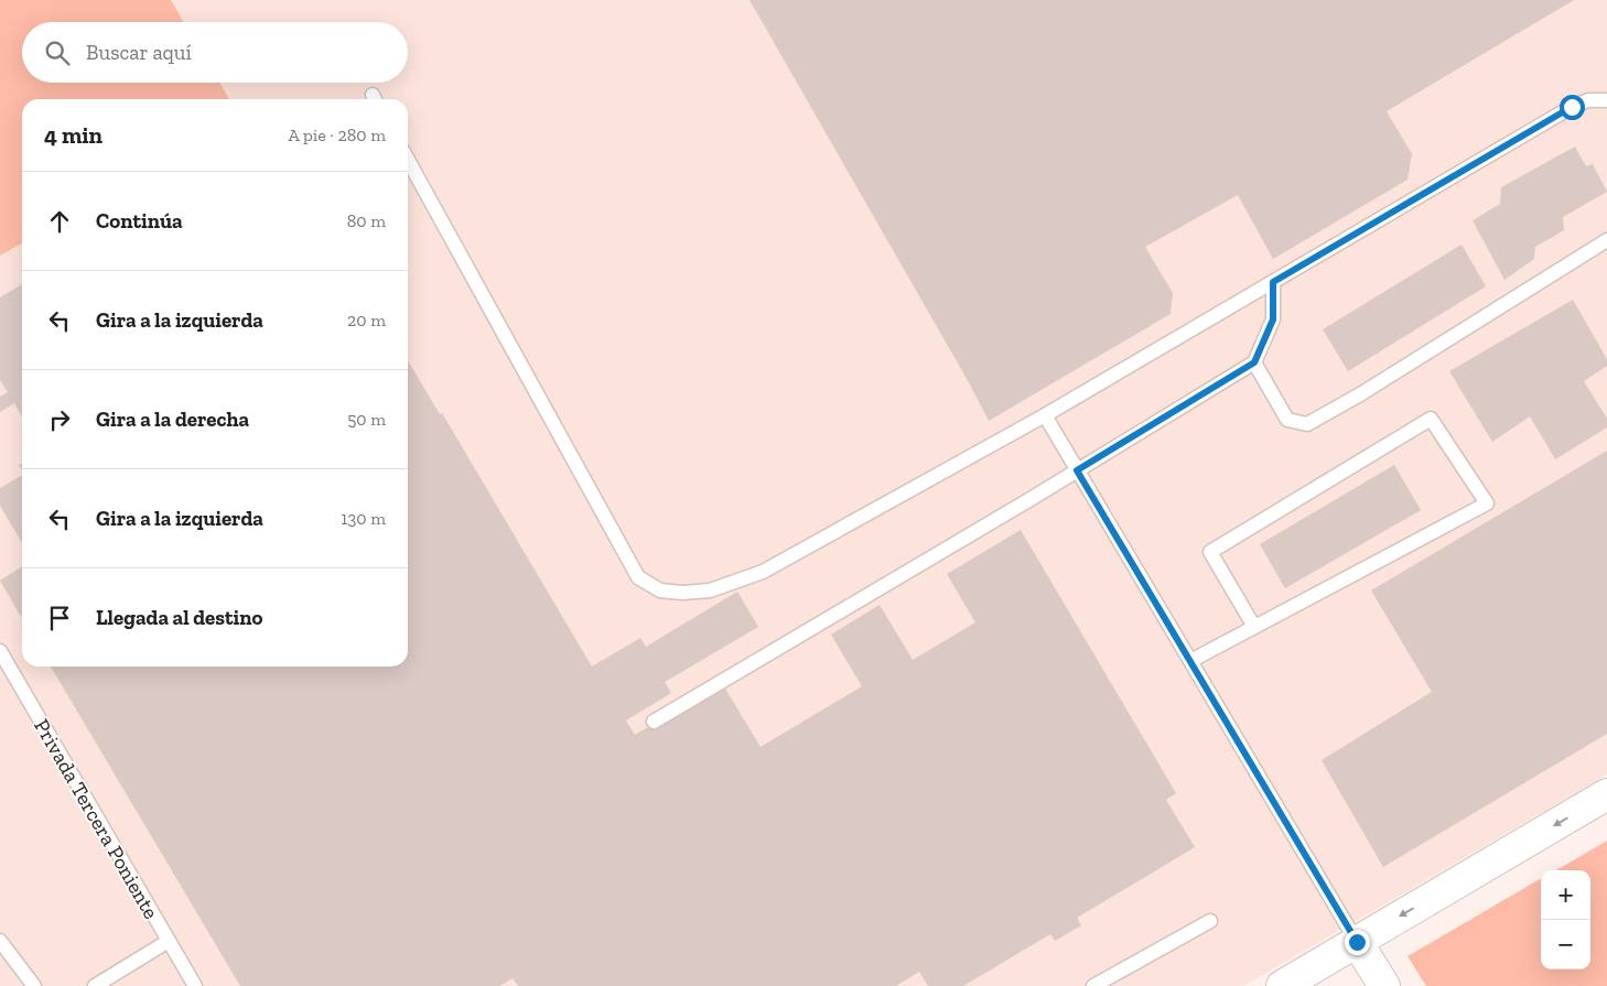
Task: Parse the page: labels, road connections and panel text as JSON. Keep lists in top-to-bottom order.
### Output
{
  "streets": {
    "lane": ["Privada Tercera Poniente"]
  },
  "page": {
    "search": "Buscar aquí",
    "heading": ["4 min", "A pie · 280 m"],
    "list": [
      ["Continúa", "80 m"],
      ["Gira a la izquierda", "20 m"],
      ["Gira a la derecha", "50 m"],
      ["Gira a la izquierda", "130 m"],
      "Llegada al destino"
    ],
    "map_buttons": ["+", "−"]
  }
}
